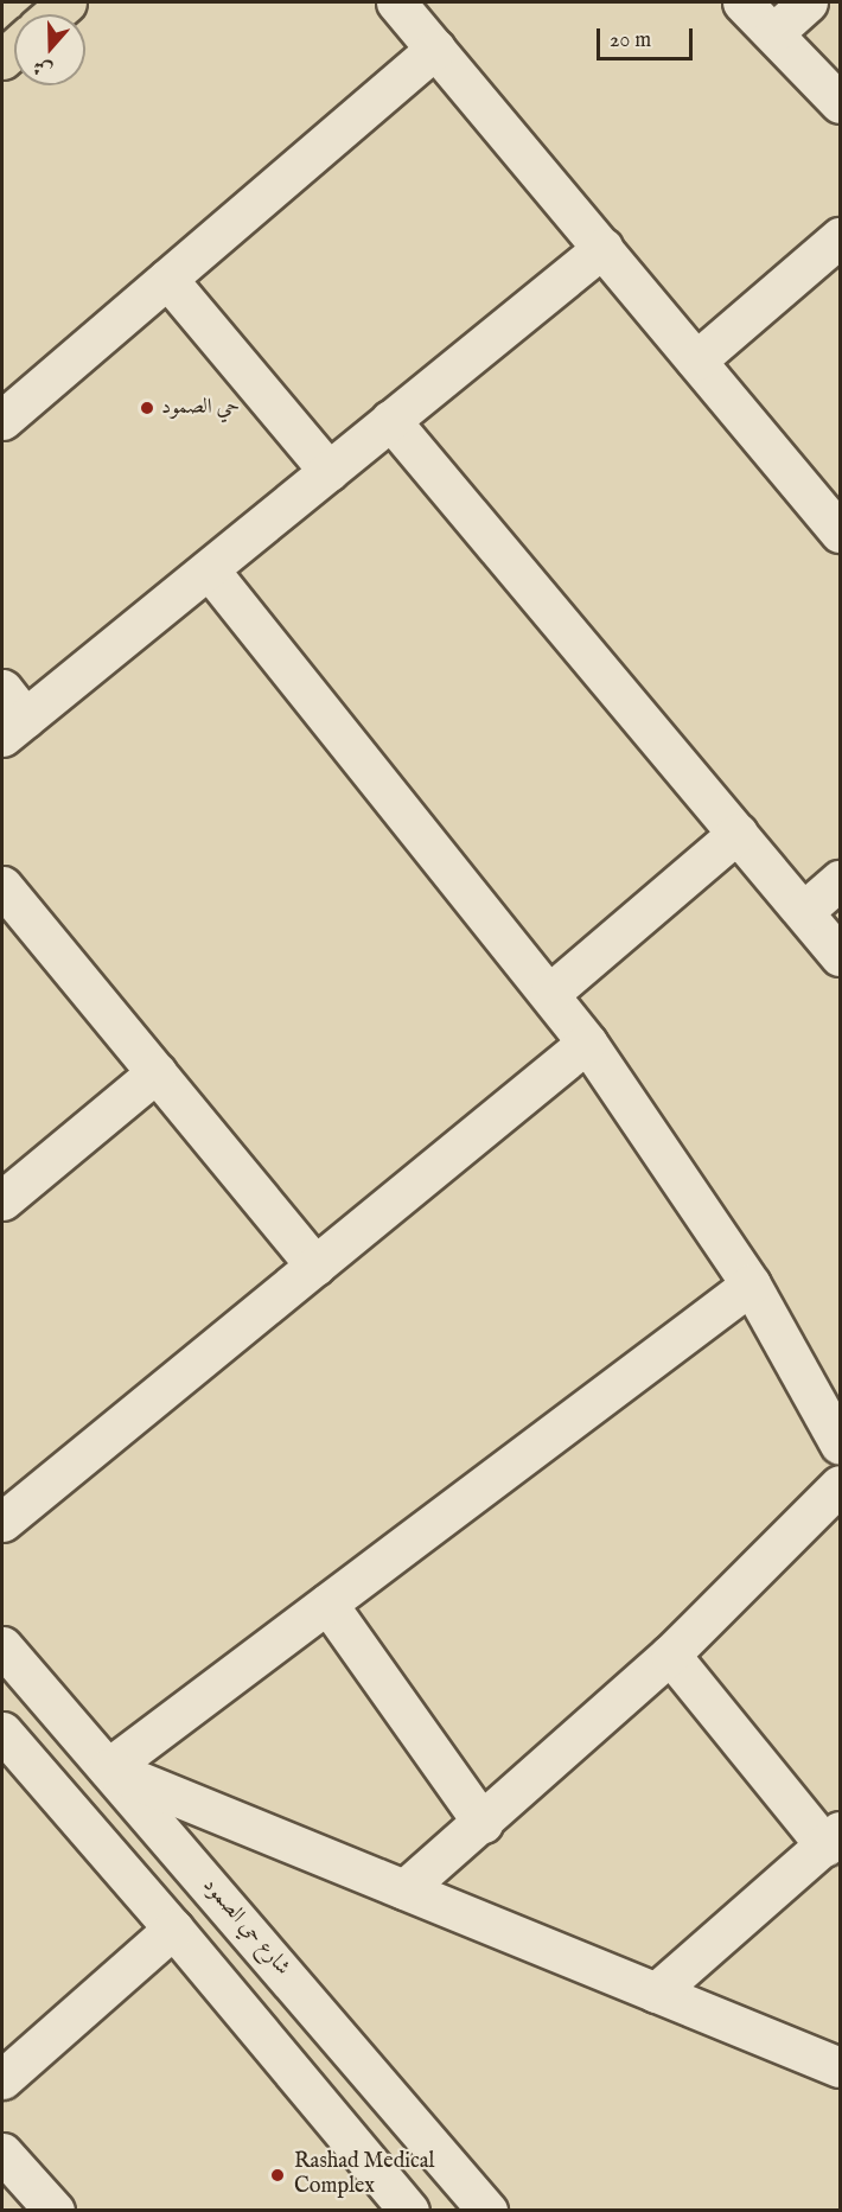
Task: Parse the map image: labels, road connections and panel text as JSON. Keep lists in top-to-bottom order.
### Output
{
  "streets": {
    "street": ["شارع حي الصمود"]
  },
  "places": ["حي الصمود", "Rashad Medical Complex"],
  "scale_bar": "20 m",
  "north": "bottom"
}
